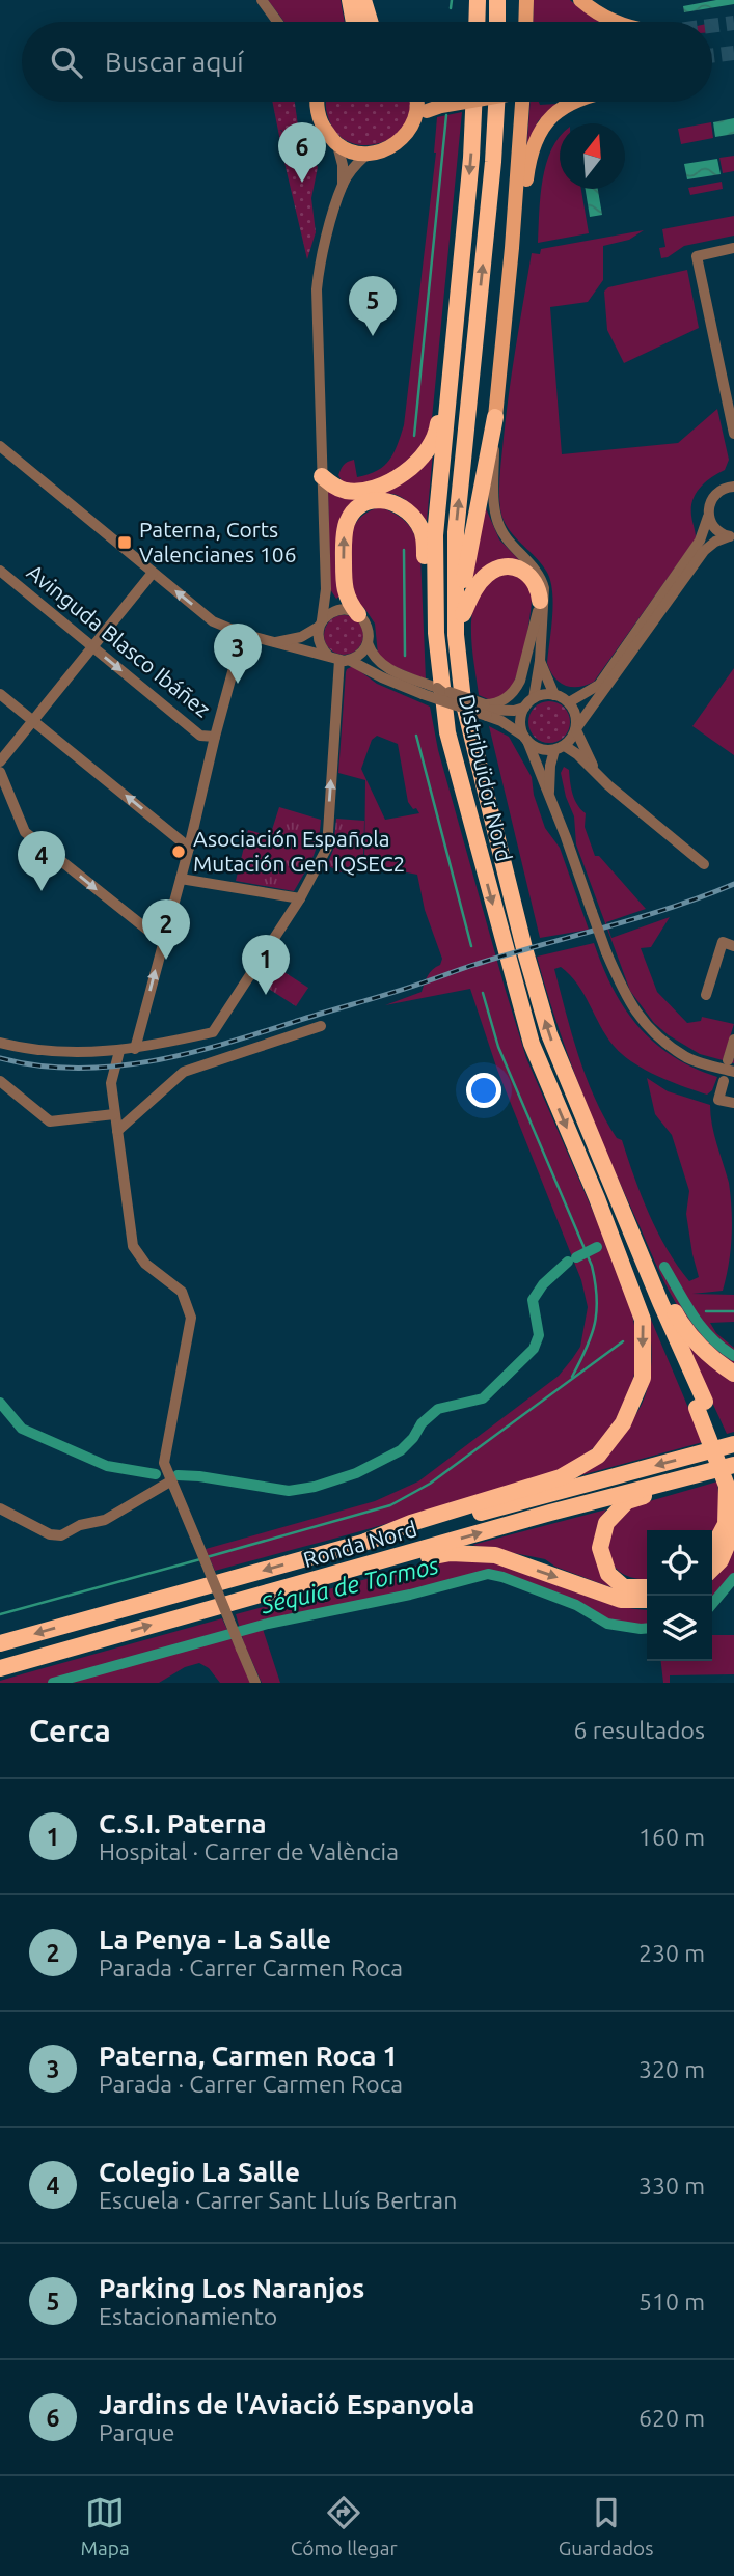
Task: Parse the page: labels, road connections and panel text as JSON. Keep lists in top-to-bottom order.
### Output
{
  "streets": {
    "highway": ["Distribuïdor Nord", "Ronda Nord"],
    "street": ["Avinguda Blasco Ibáñez"]
  },
  "water": ["Séquia de Tormos"],
  "places": {
    "transit": ["Paterna, Corts Valencianes 106"],
    "other": ["Asociación Española Mutación Gen IQSEC2"]
  },
  "north": "top",
  "page": {
    "search": "Buscar aquí",
    "pins": [
      "6",
      "5",
      "3",
      "4",
      "2",
      "1"
    ],
    "heading": ["Cerca", "6 resultados"],
    "list": [
      {
        "mark": "1",
        "name": "C.S.I. Paterna",
        "note": "Hospital · Carrer de València",
        "value": "160 m"
      },
      {
        "mark": "2",
        "name": "La Penya - La Salle",
        "note": "Parada · Carrer Carmen Roca",
        "value": "230 m"
      },
      {
        "mark": "3",
        "name": "Paterna, Carmen Roca 1",
        "note": "Parada · Carrer Carmen Roca",
        "value": "320 m"
      },
      {
        "mark": "4",
        "name": "Colegio La Salle",
        "note": "Escuela · Carrer Sant Lluís Bertran",
        "value": "330 m"
      },
      {
        "mark": "5",
        "name": "Parking Los Naranjos",
        "note": "Estacionamiento",
        "value": "510 m"
      },
      {
        "mark": "6",
        "name": "Jardins de l'Aviació Espanyola",
        "note": "Parque",
        "value": "620 m"
      }
    ],
    "nav": ["Mapa", "Cómo llegar", "Guardados"]
  }
}
